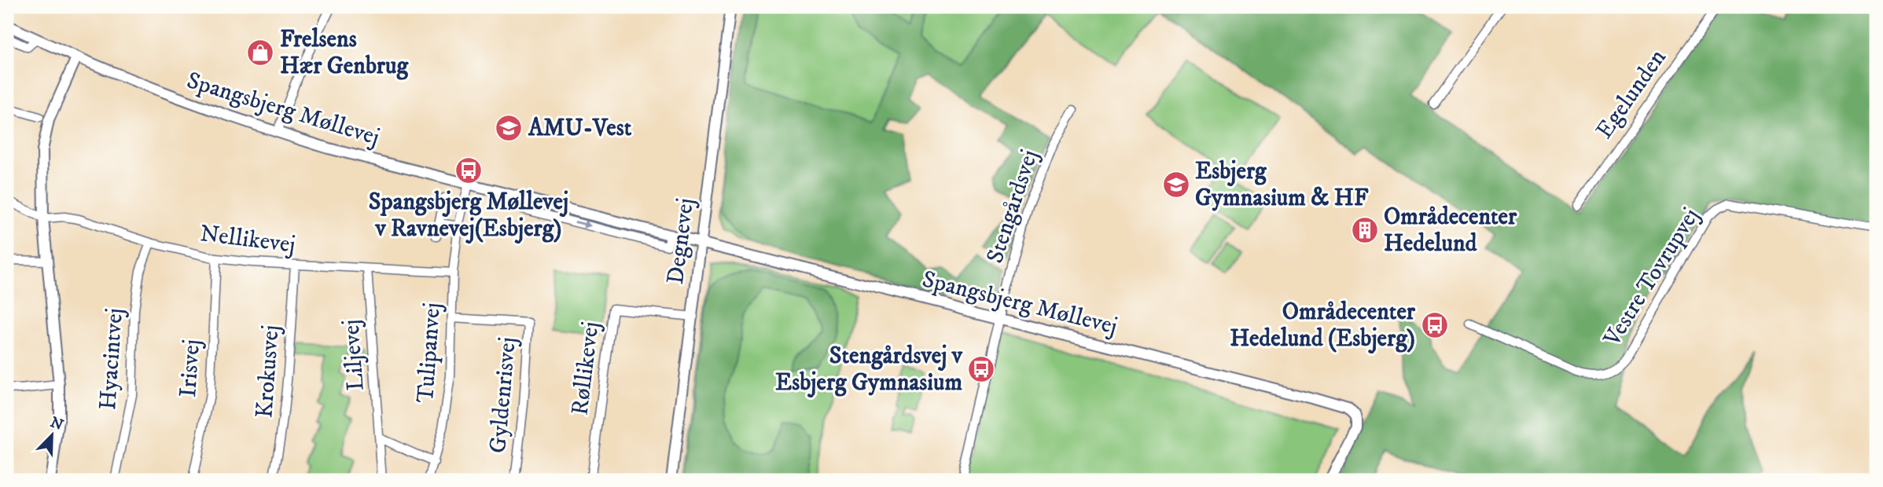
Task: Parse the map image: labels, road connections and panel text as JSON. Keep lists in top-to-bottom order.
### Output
{
  "streets": {
    "street": [
      "Egelunden",
      "Spangsbjerg Møllevej",
      "Stengårdsvej",
      "Nellikevej",
      "Degnevej",
      "Vestre Tovrupvej",
      "Tulipanvej",
      "Liljevej",
      "Hyacintvej",
      "Irisvej",
      "Røllikevej",
      "Krokusvej",
      "Gyldenrisvej"
    ]
  },
  "crossings": [
    ["Spangsbjerg Møllevej", "Stengårdsvej"],
    ["Spangsbjerg Møllevej", "Degnevej"],
    ["Spangsbjerg Møllevej", "Tulipanvej"],
    ["Nellikevej", "Tulipanvej"],
    ["Nellikevej", "Liljevej"],
    ["Nellikevej", "Hyacintvej"],
    ["Nellikevej", "Irisvej"],
    ["Nellikevej", "Krokusvej"],
    ["Degnevej", "Røllikevej"],
    ["Tulipanvej", "Gyldenrisvej"]
  ],
  "places": {
    "shop": ["Frelsens Hær Genbrug"],
    "school or university": ["AMU-Vest", "Esbjerg Gymnasium & HF"],
    "bus stop": ["Spangsbjerg Møllevej v Ravnevej(Esbjerg)", "Områdecenter Hedelund (Esbjerg)", "Stengårdsvej v Esbjerg Gymnasium"],
    "building": ["Områdecenter Hedelund"]
  },
  "north": "top right"
}
